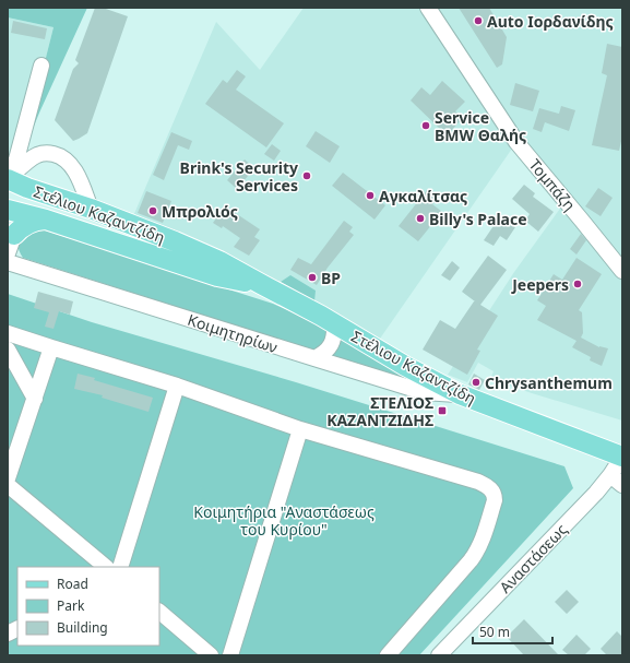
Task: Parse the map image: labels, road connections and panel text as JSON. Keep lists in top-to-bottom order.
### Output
{
  "streets": {
    "main road": ["Στέλιου Καζαντζίδη"],
    "street": ["Τομπάζη", "Κοιμητηρίων", "Αναστάσεως"]
  },
  "crossings": [
    ["Στέλιου Καζαντζίδη", "Κοιμητηρίων"],
    ["Στέλιου Καζαντζίδη", "Αναστάσεως"]
  ],
  "parks": ["Κοιμητήρια \"Αναστάσεως του Κυρίου\""],
  "places": {
    "other": [
      "Auto Ιορδανίδης",
      "Service BMW Θαλής",
      "Brink's Security Services",
      "Αγκαλίτσας",
      "Μπρολιός",
      "Billy's Palace",
      "BP",
      "Jeepers",
      "Chrysanthemum"
    ],
    "transit": ["ΣΤΕΛΙΟΣ ΚΑΖΑΝΤΖΙΔΗΣ"]
  },
  "legend": ["Road", "Park", "Building"],
  "scale_bar": "50 m"
}
